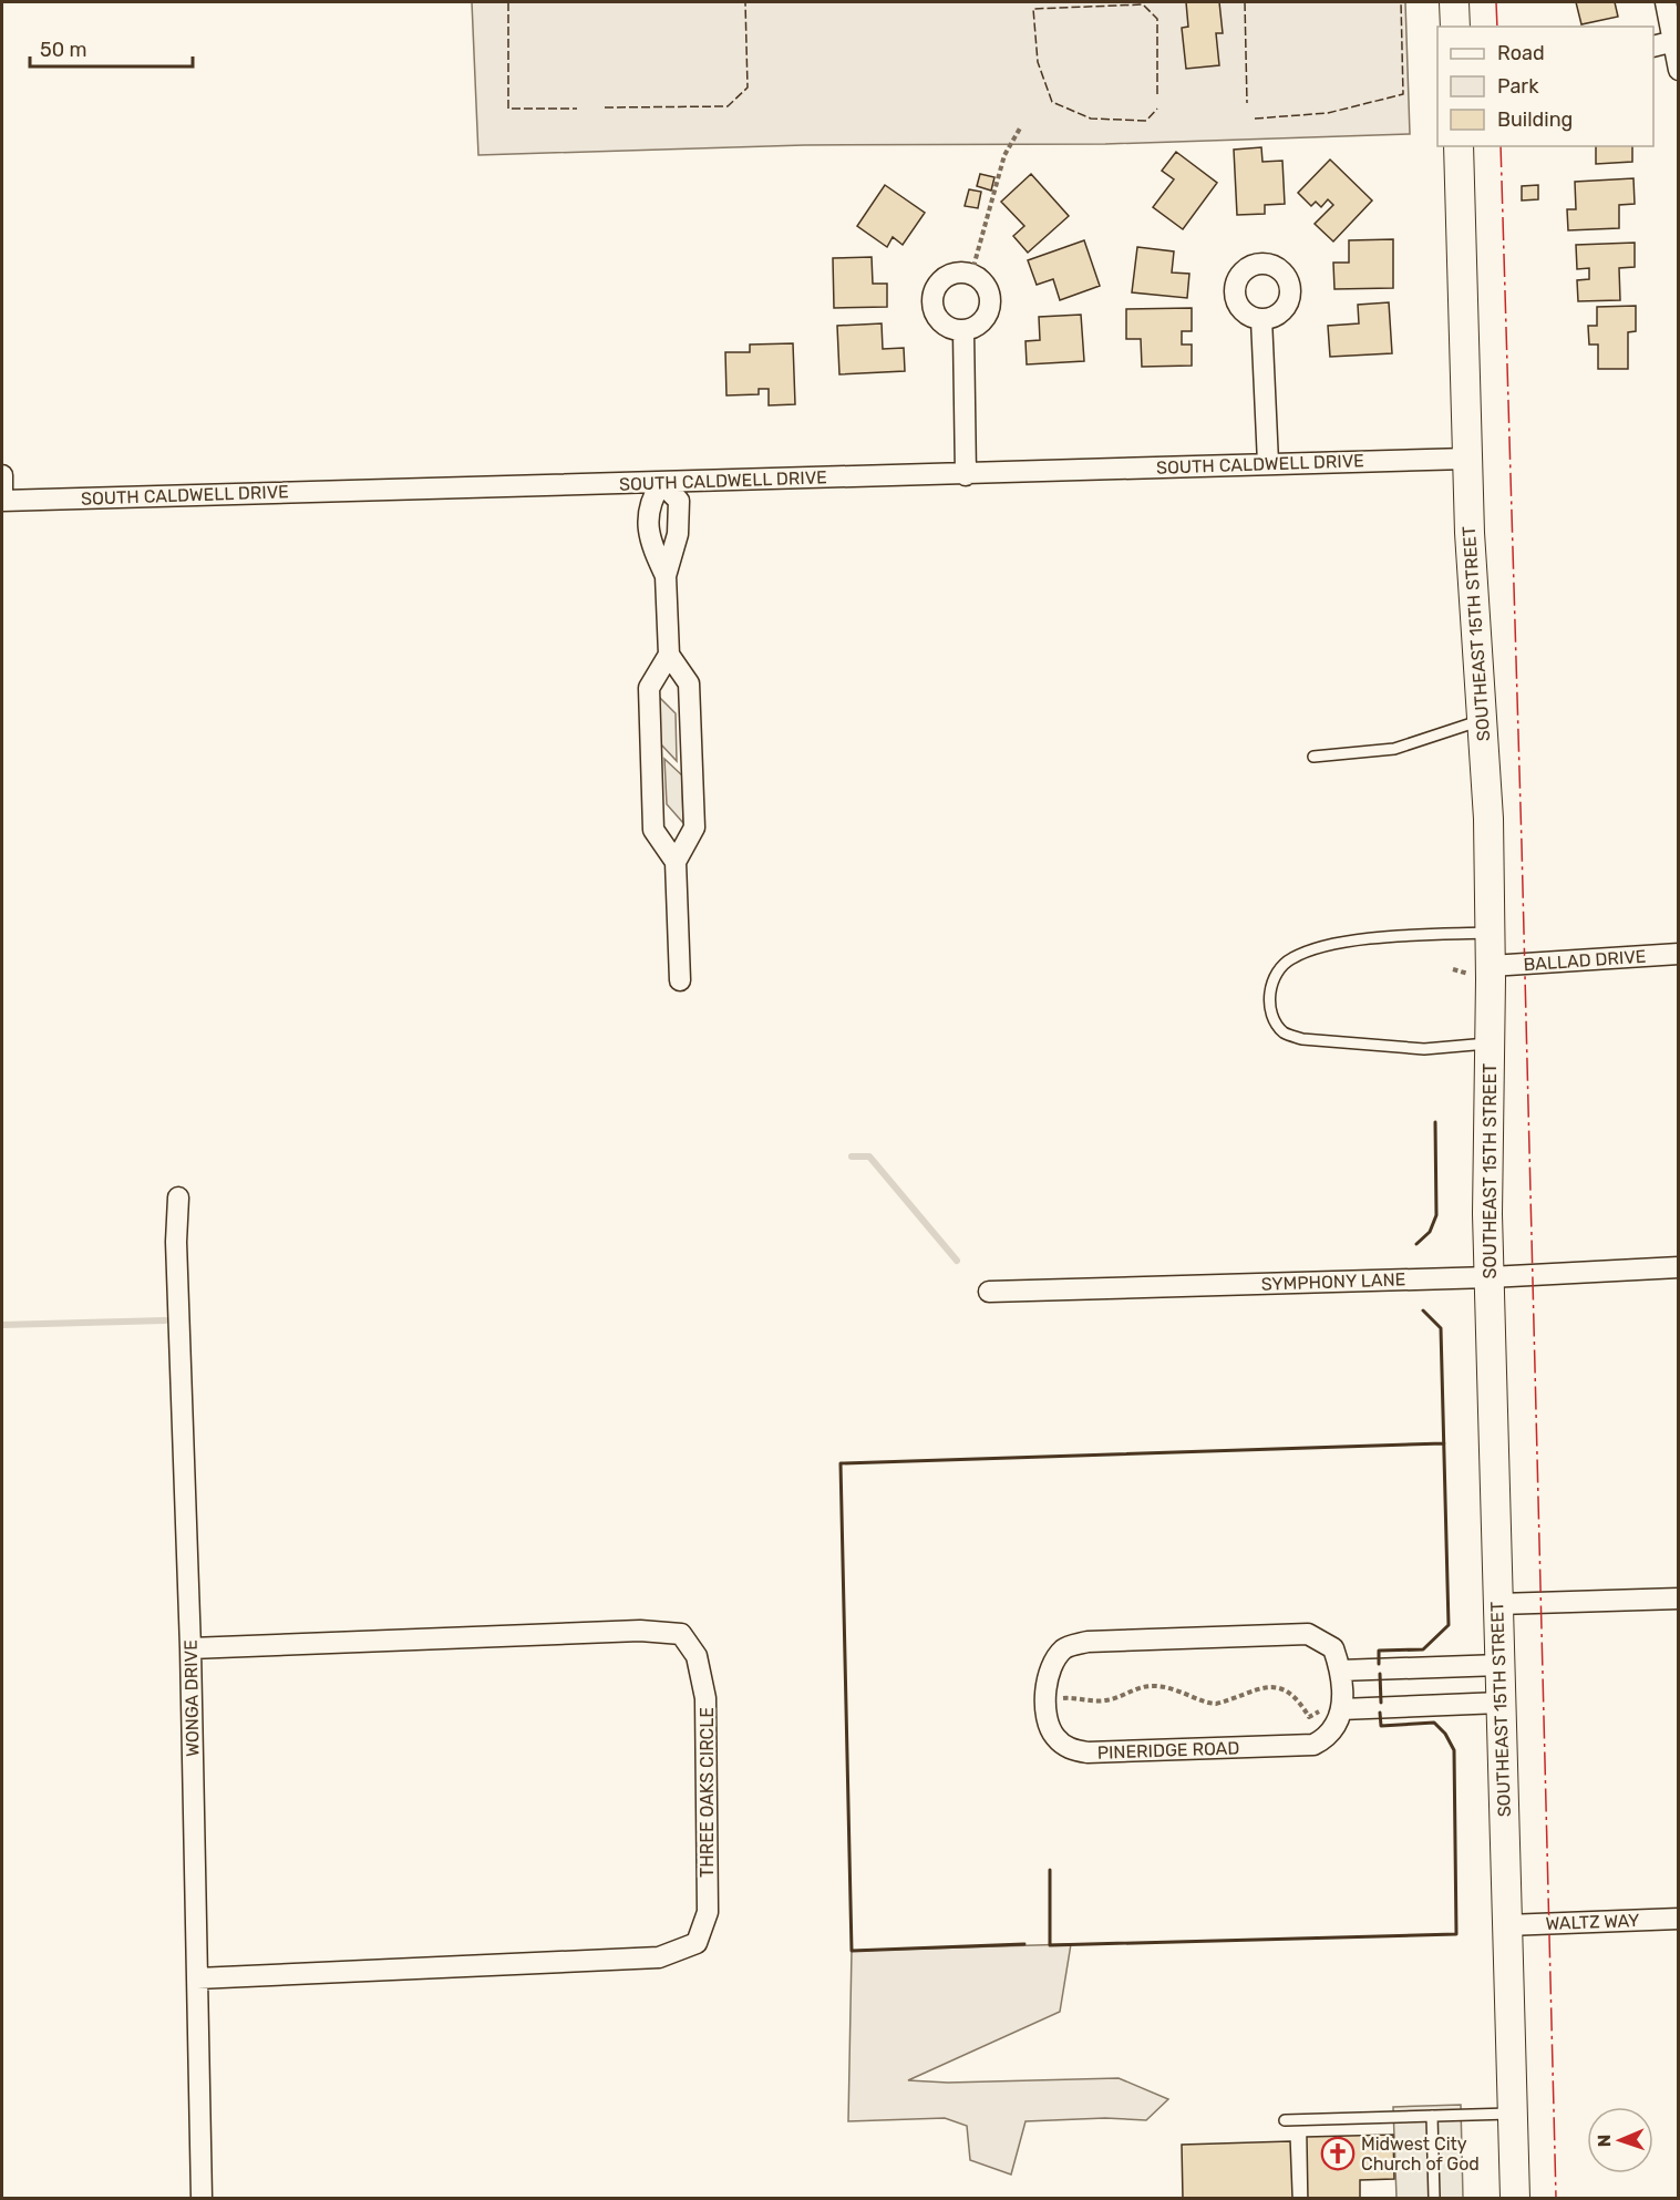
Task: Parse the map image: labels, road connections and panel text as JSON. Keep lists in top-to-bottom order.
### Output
{
  "streets": {
    "main road": ["SOUTHEAST 15TH STREET"],
    "street": [
      "SOUTH CALDWELL DRIVE",
      "BALLAD DRIVE",
      "SYMPHONY LANE",
      "WONGA DRIVE",
      "PINERIDGE ROAD",
      "THREE OAKS CIRCLE",
      "WALTZ WAY"
    ]
  },
  "crossings": [
    ["SOUTH CALDWELL DRIVE", "SOUTHEAST 15TH STREET"],
    ["SOUTHEAST 15TH STREET", "BALLAD DRIVE"],
    ["SOUTHEAST 15TH STREET", "SYMPHONY LANE"],
    ["SOUTHEAST 15TH STREET", "WALTZ WAY"],
    ["WONGA DRIVE", "THREE OAKS CIRCLE"]
  ],
  "places": {
    "church": ["Midwest City Church of God"]
  },
  "legend": ["Road", "Park", "Building"],
  "scale_bar": "50 m",
  "north": "left"
}
